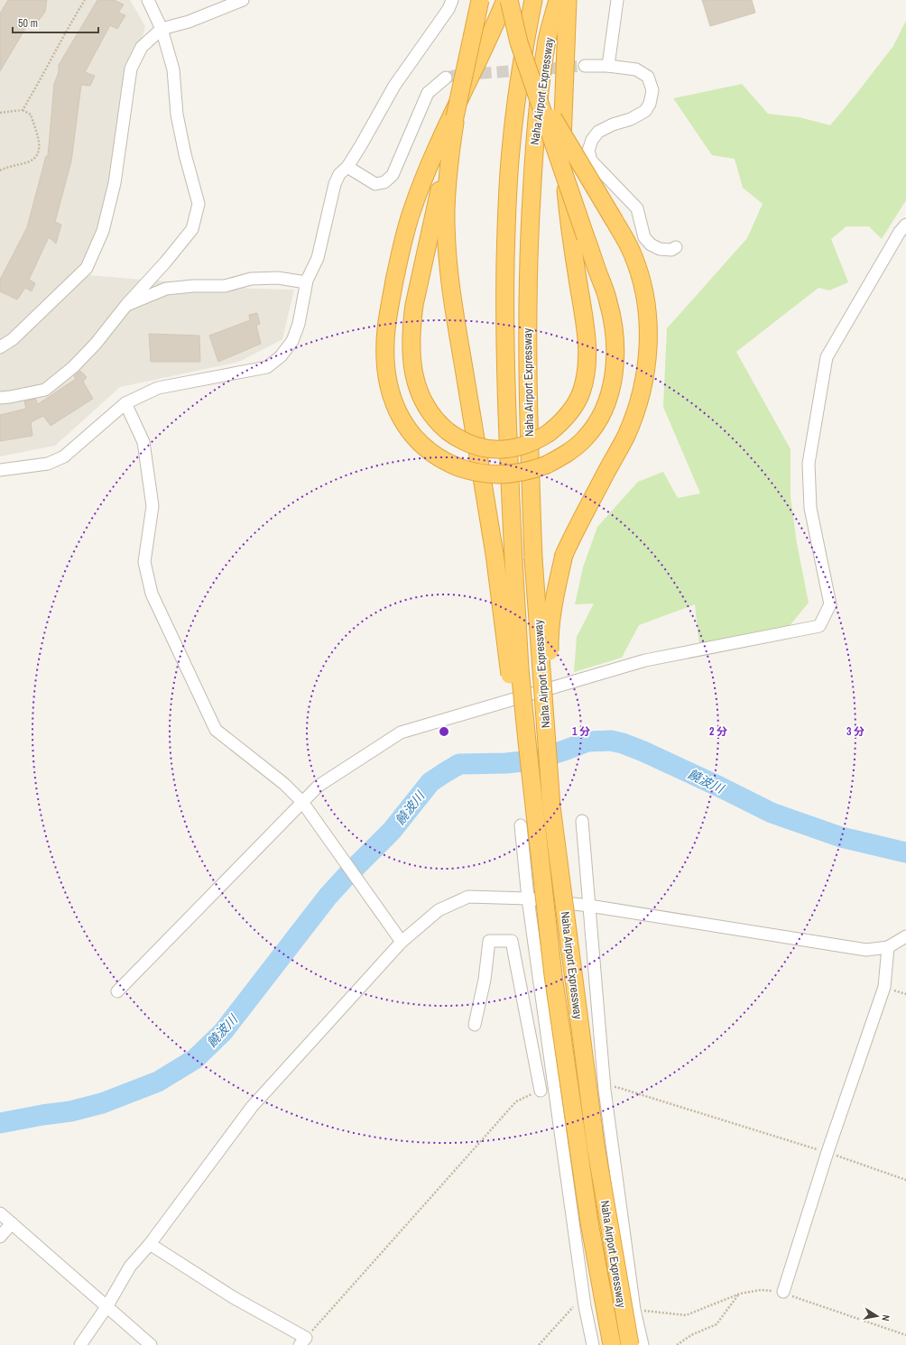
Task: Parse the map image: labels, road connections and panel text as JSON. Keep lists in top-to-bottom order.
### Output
{
  "streets": {
    "highway": ["Naha Airport Expressway"]
  },
  "water": ["饒波川"],
  "scale_bar": "50 m",
  "north": "right",
  "rings": ["1 分", "2 分", "3 分"]
}
